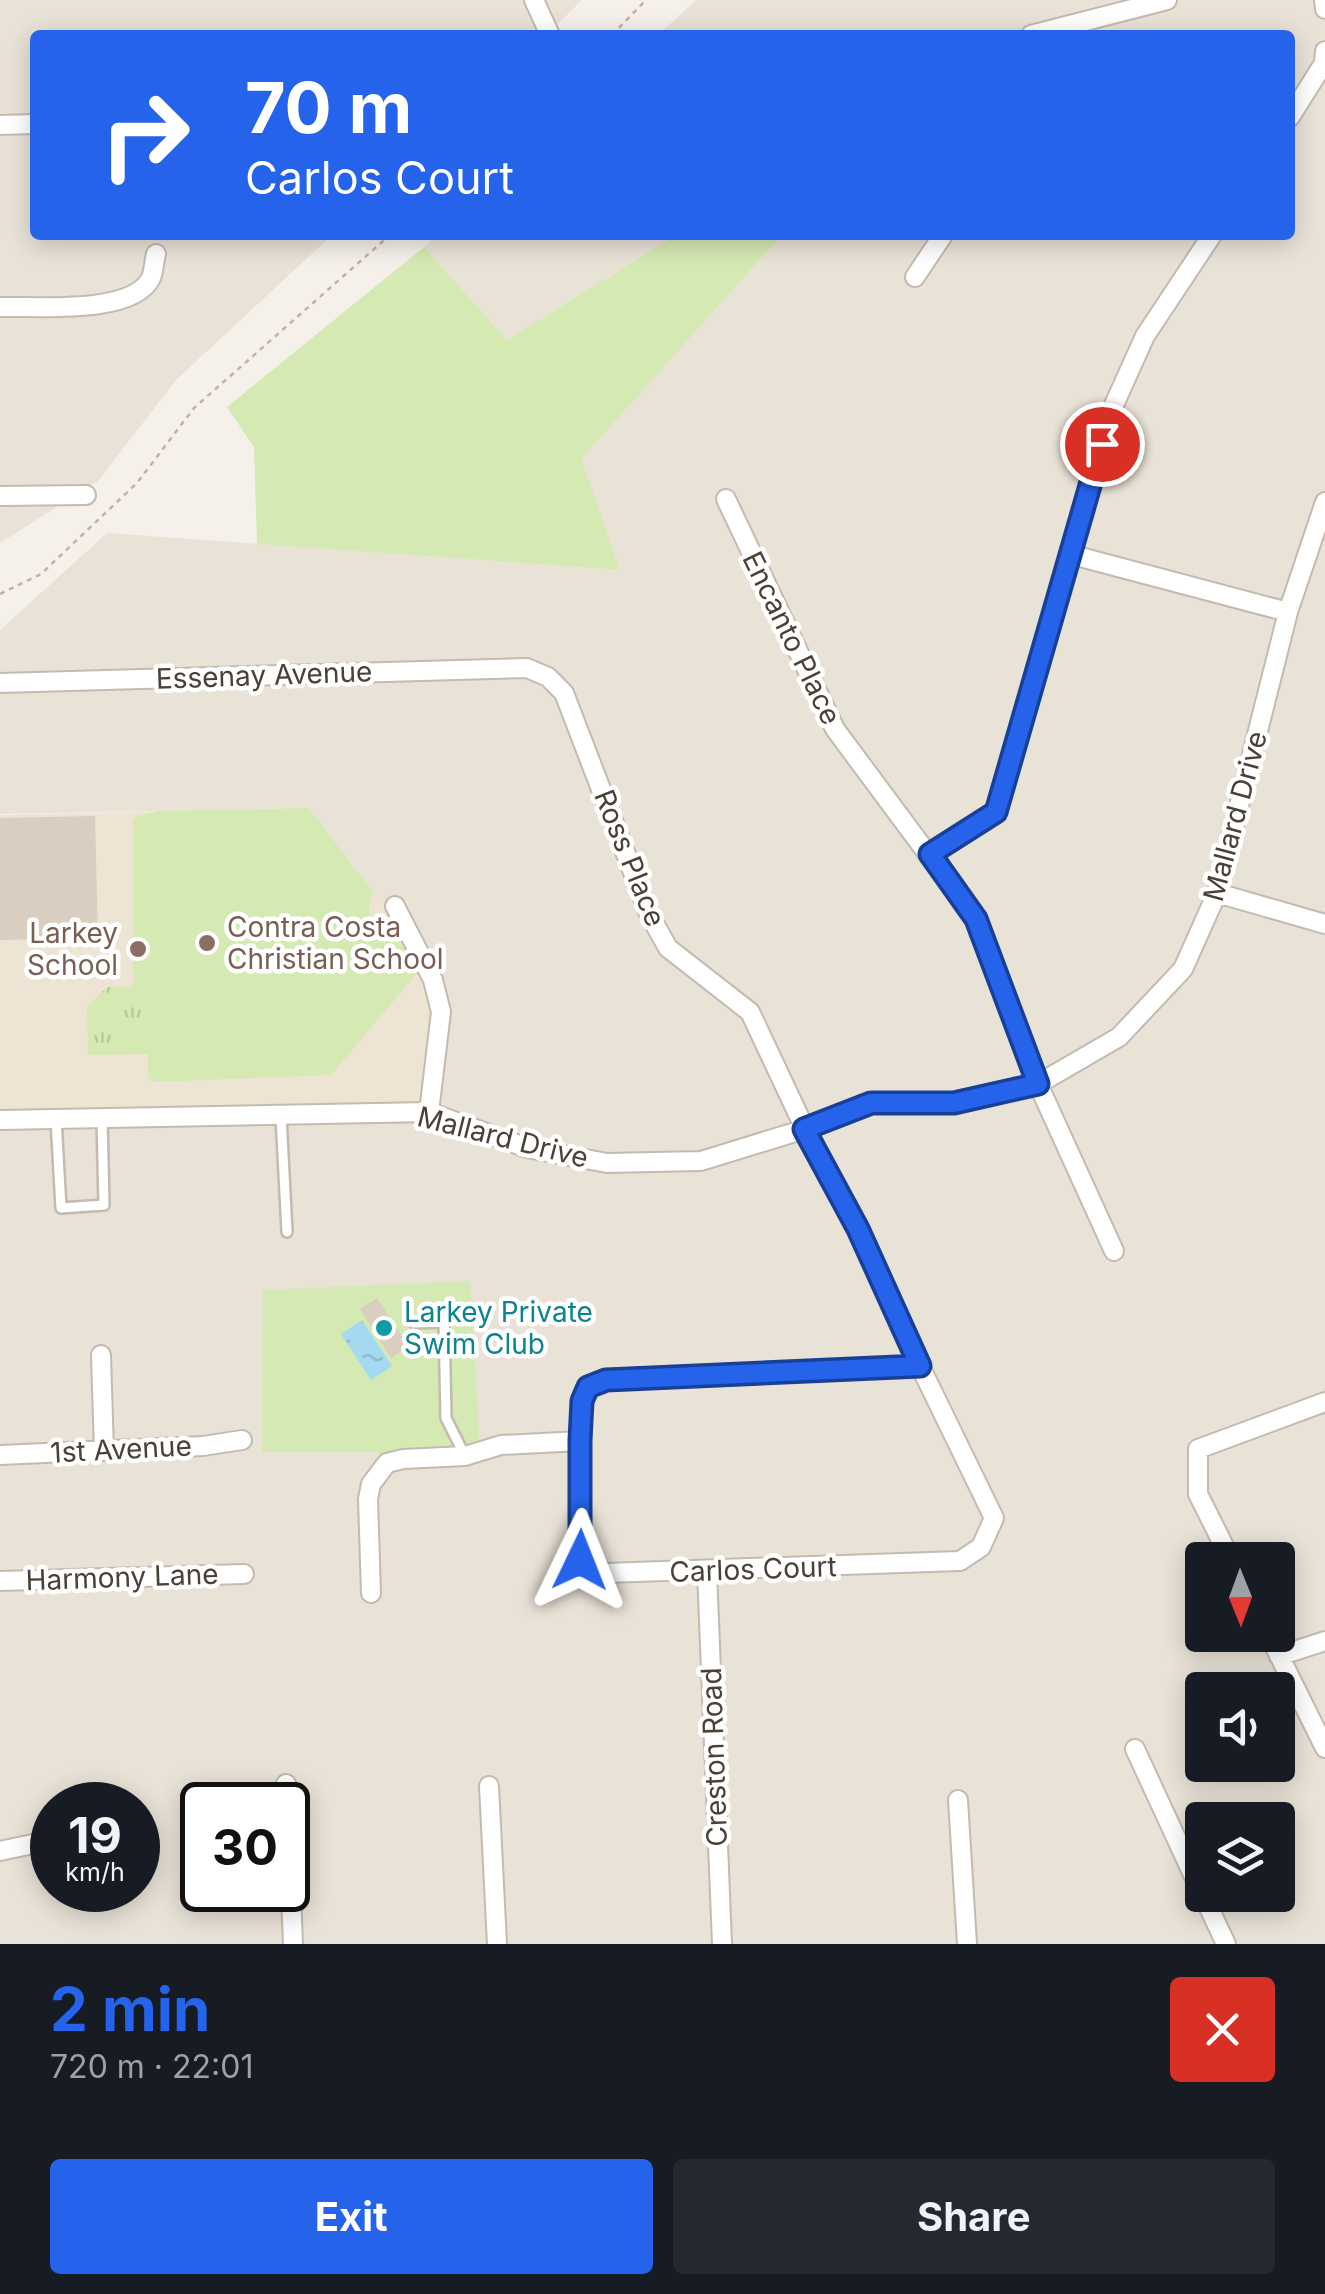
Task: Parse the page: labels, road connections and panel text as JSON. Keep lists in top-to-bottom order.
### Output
{
  "streets": {
    "street": [
      "Encanto Place",
      "Essenay Avenue",
      "Mallard Drive",
      "Ross Place",
      "1st Avenue",
      "Carlos Court",
      "Harmony Lane",
      "Creston Road"
    ]
  },
  "crossings": [
    ["Encanto Place", "Mallard Drive"],
    ["Essenay Avenue", "Ross Place"],
    ["Mallard Drive", "Ross Place"],
    ["Ross Place", "Carlos Court"],
    ["Carlos Court", "Creston Road"]
  ],
  "places": ["Contra Costa Christian School", "Larkey School", "Larkey Private Swim Club"],
  "north": "bottom",
  "page": {
    "turn": ["70 m", "Carlos Court"],
    "speed": "19 km/h",
    "limit": "30",
    "heading": ["2 min", "720 m · 22:01"],
    "buttons": ["Exit", "Share"]
  }
}
